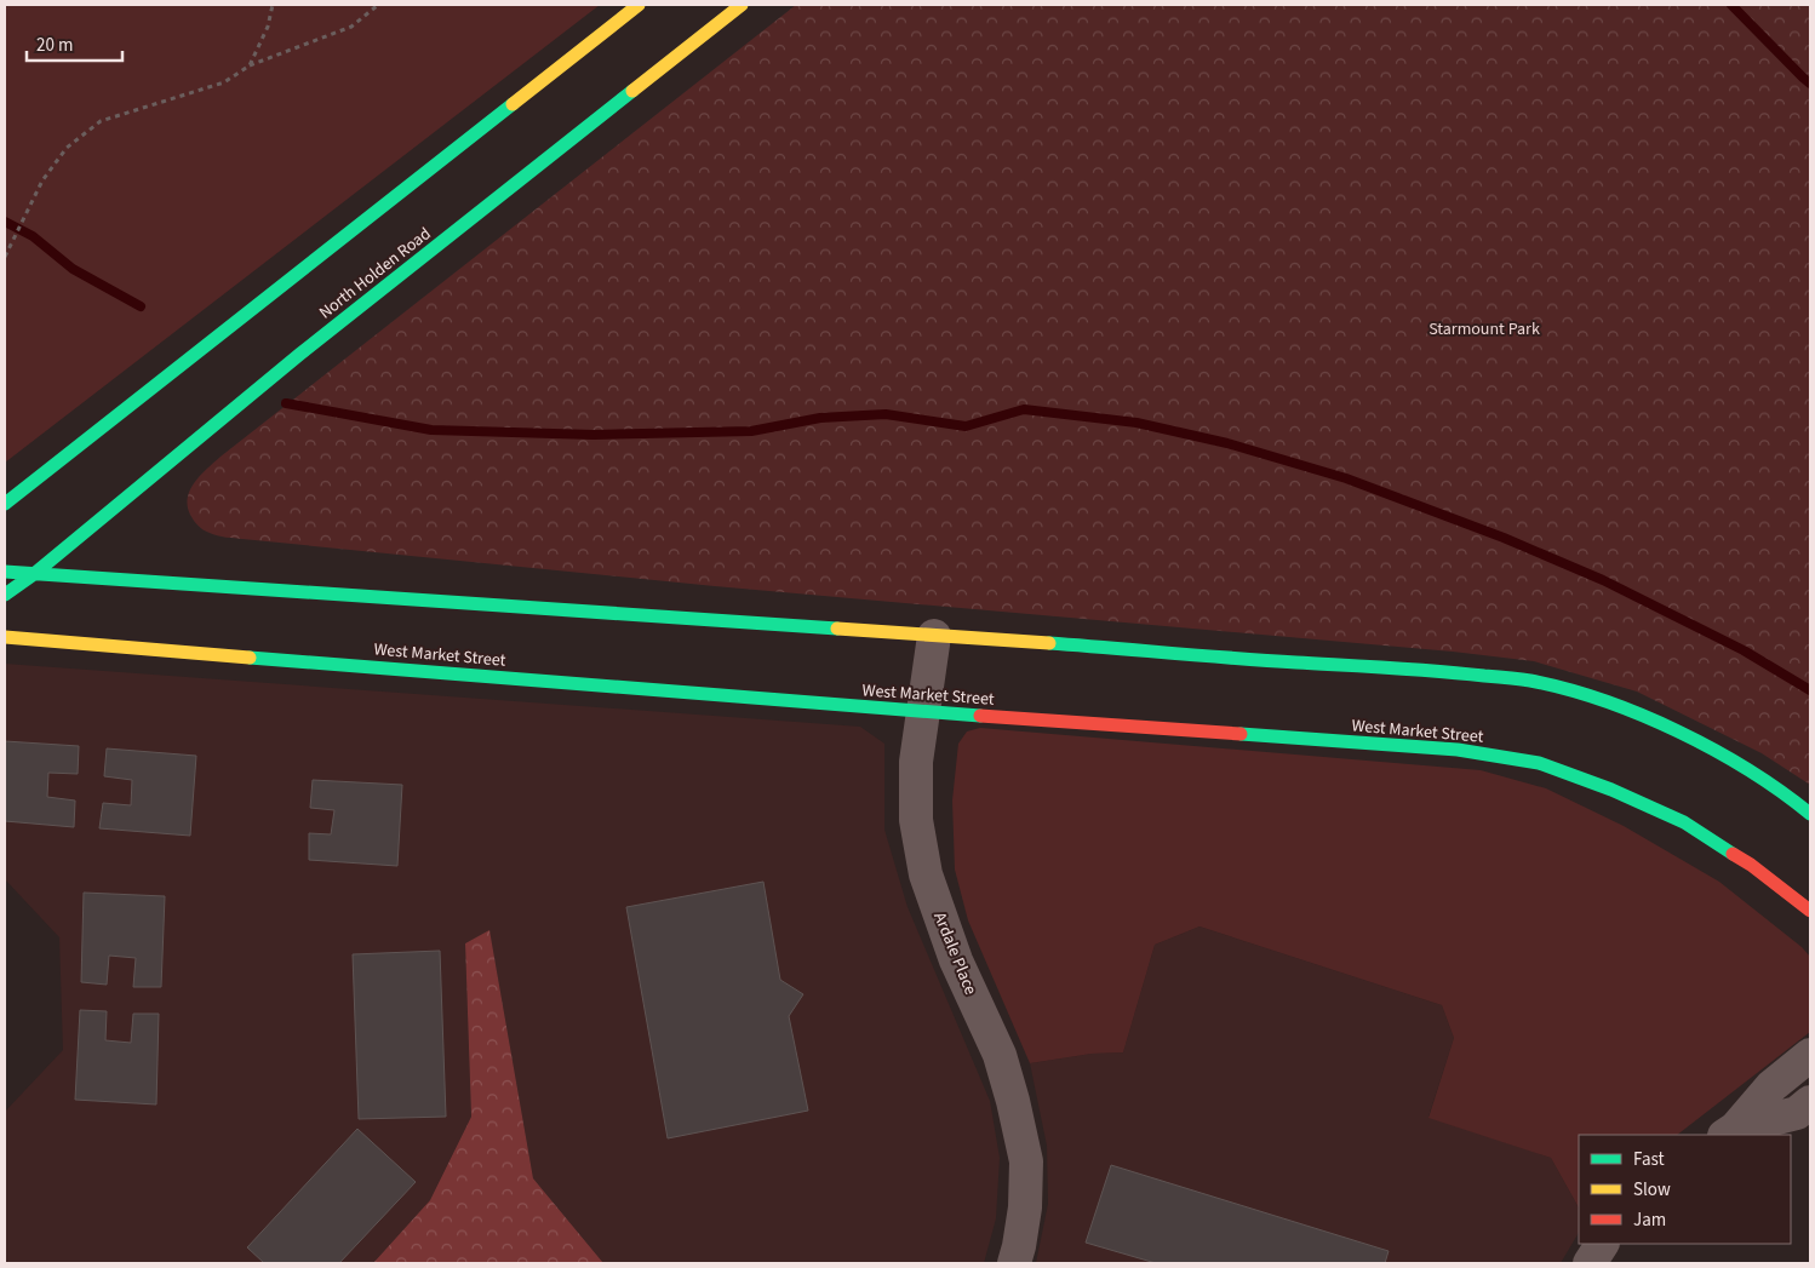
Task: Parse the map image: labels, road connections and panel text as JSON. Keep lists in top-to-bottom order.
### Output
{
  "streets": {
    "main road": ["North Holden Road", "West Market Street"],
    "street": ["Ardale Place"]
  },
  "crossings": [
    ["West Market Street", "Ardale Place"]
  ],
  "parks": ["Starmount Park"],
  "legend": ["Fast", "Slow", "Jam"],
  "scale_bar": "20 m"
}
